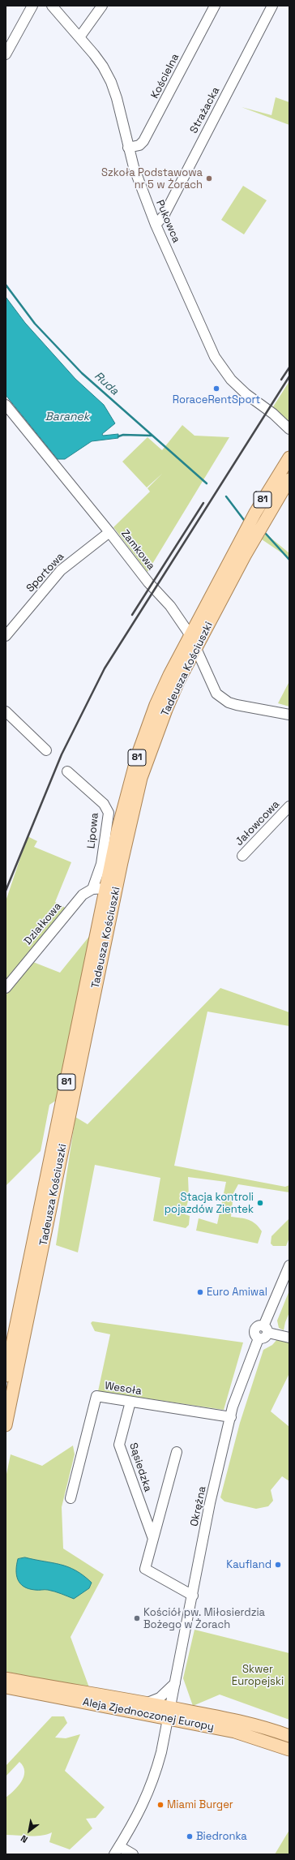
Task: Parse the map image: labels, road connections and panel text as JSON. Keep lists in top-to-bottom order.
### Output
{
  "streets": {
    "main road": ["81", "Tadeusza Kościuszki", "Aleja Zjednoczonej Europy"],
    "street": [
      "Kościelna",
      "Strażacka",
      "Pukowca",
      "Zamkowa",
      "Sportowa",
      "Jałowcowa",
      "Lipowa",
      "Działkowa",
      "Wesoła",
      "Sąsiedzka",
      "Okrężna"
    ]
  },
  "crossings": [
    ["Kościelna", "Pukowca"],
    ["Strażacka", "Pukowca"],
    ["Zamkowa", "Sportowa"],
    ["Zamkowa", "Tadeusza Kościuszki"],
    ["Lipowa", "Działkowa"],
    ["Wesoła", "Sąsiedzka"],
    ["Wesoła", "Okrężna"],
    ["Sąsiedzka", "Okrężna"],
    ["Okrężna", "Aleja Zjednoczonej Europy"]
  ],
  "water": ["Ruda", "Baranek"],
  "parks": ["Skwer Europejski"],
  "places": [
    "Szkoła Podstawowa nr 5 w Żorach",
    "RoraceRentSport",
    "Stacja kontroli pojazdów Zientek",
    "Euro Amiwal",
    "Kaufland",
    "Kościół pw. Miłosierdzia Bożego w Żorach",
    "Miami Burger",
    "Biedronka"
  ],
  "north": "bottom left"
}
